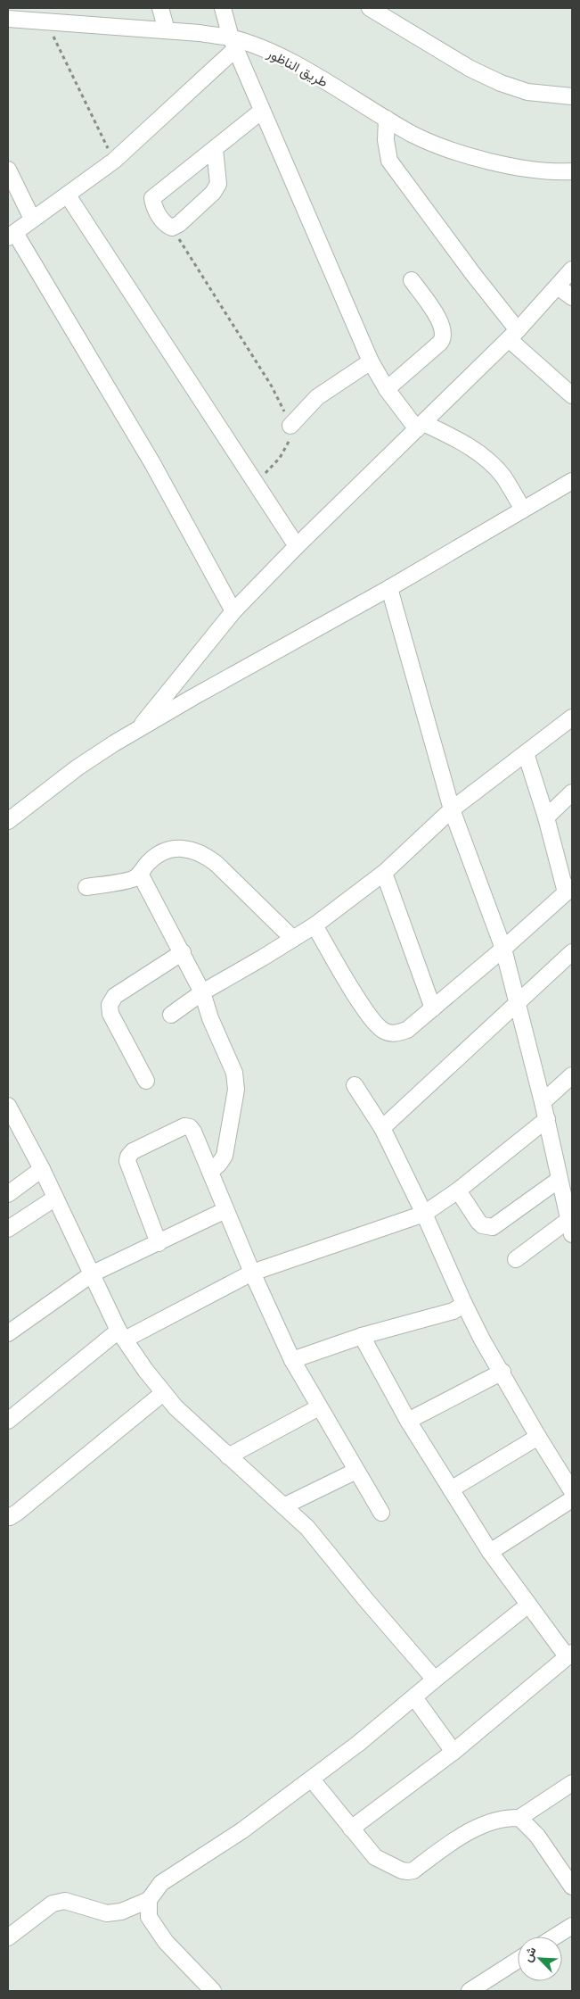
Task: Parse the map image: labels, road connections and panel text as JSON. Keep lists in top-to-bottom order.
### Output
{
  "streets": {
    "street": ["طريق الناظور"]
  },
  "north": "top left"
}
